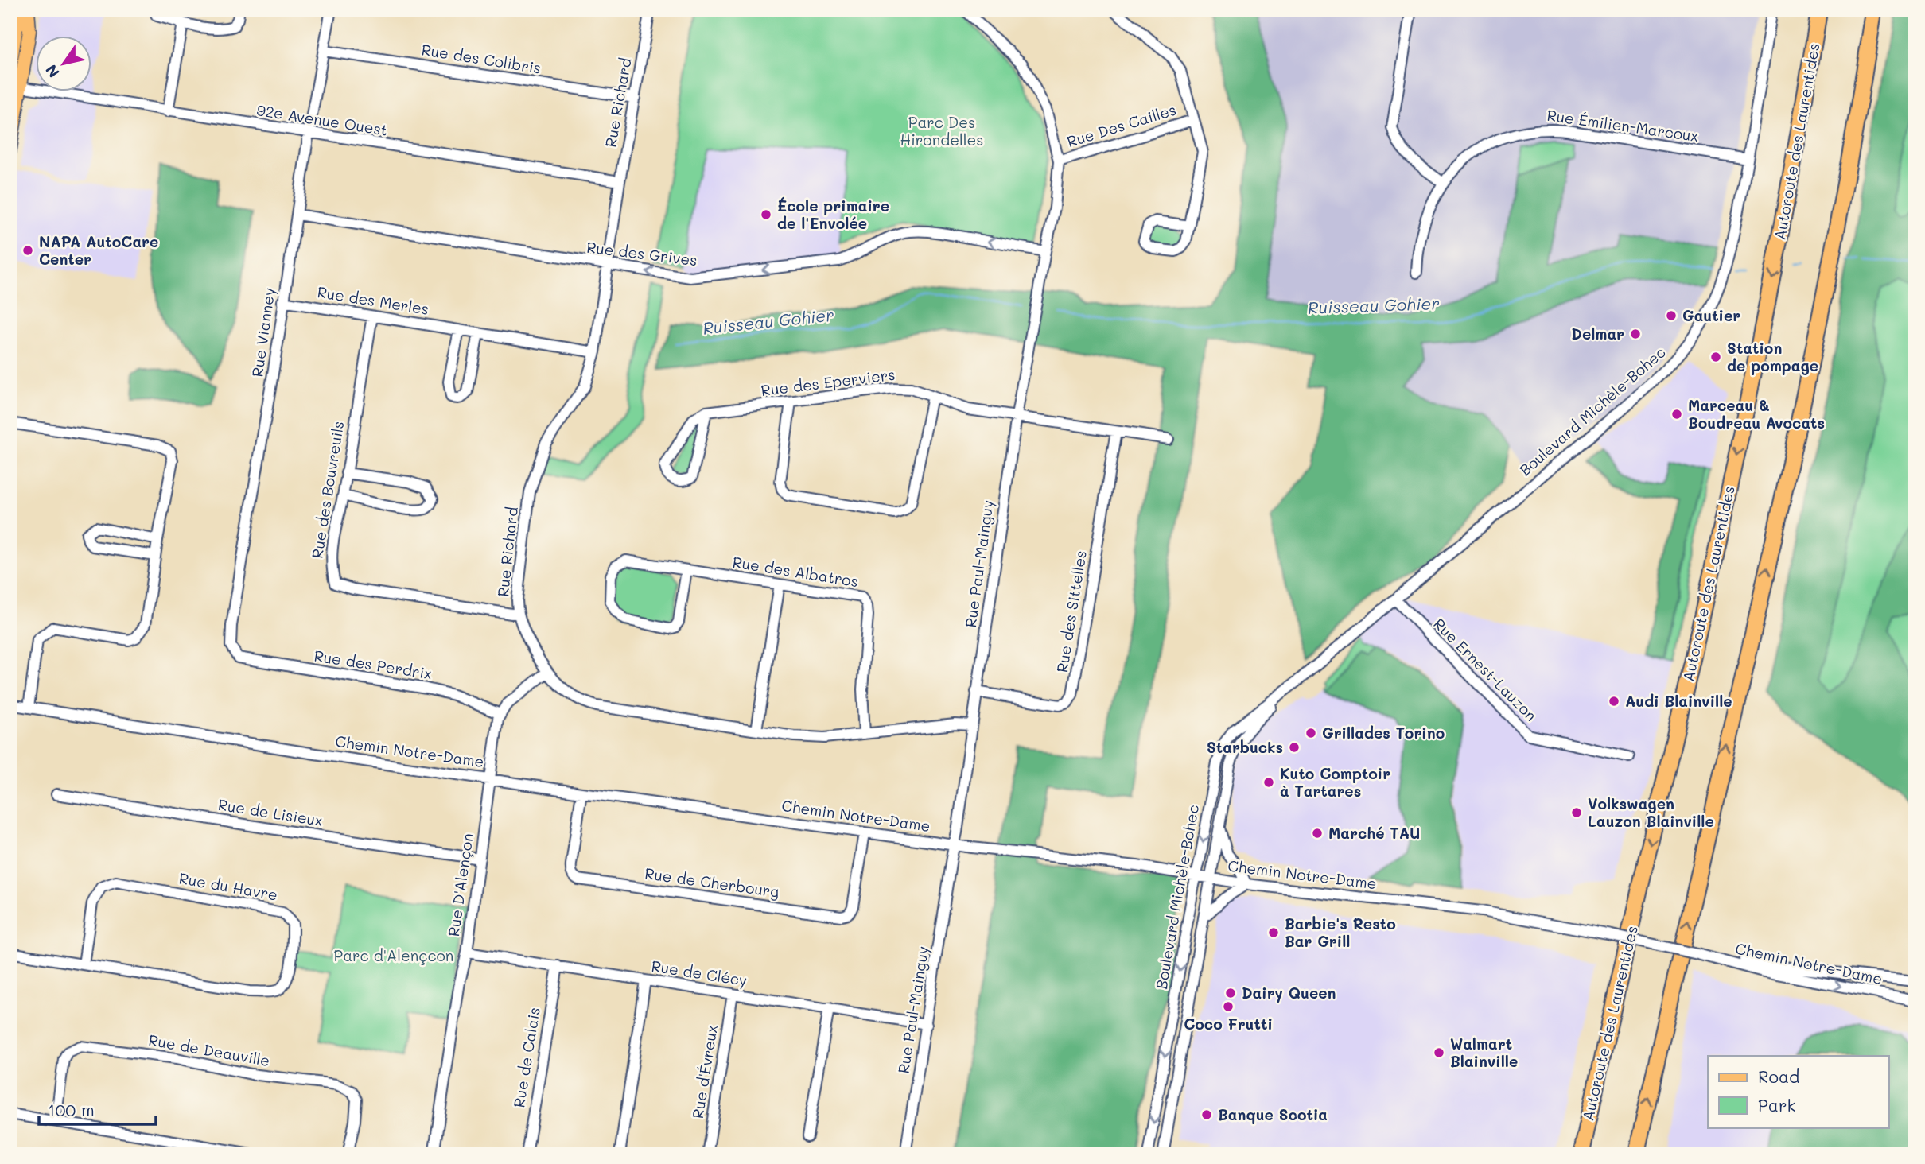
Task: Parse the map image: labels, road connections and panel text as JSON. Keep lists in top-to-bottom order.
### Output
{
  "streets": {
    "highway": ["Autoroute des Laurentides"],
    "street": [
      "Rue des Colibris",
      "Rue Richard",
      "92e Avenue Ouest",
      "Rue Des Cailles",
      "Rue Émilien-Marcoux",
      "Rue des Grives",
      "Rue des Merles",
      "Rue Vianney",
      "Rue des Eperviers",
      "Boulevard Michèle-Bohec",
      "Rue des Bouvreuils",
      "Rue Paul-Mainguy",
      "Rue des Albatros",
      "Rue des Sittelles",
      "Rue des Perdrix",
      "Rue Ernest-Lauzon",
      "Chemin Notre-Dame",
      "Rue de Lisieux",
      "Rue de Cherbourg",
      "Rue D'Alençon",
      "Rue du Havre",
      "Rue de Clécy",
      "Rue de Deauville",
      "Rue de Calais",
      "Rue d'Évreux"
    ]
  },
  "crossings": [
    ["Rue des Colibris", "Rue Richard"],
    ["Rue des Colibris", "Rue Vianney"],
    ["Rue Richard", "92e Avenue Ouest"],
    ["Rue Richard", "Rue des Grives"],
    ["Rue Richard", "Rue des Merles"],
    ["Rue Richard", "Rue des Bouvreuils"],
    ["Rue Richard", "Rue Paul-Mainguy"],
    ["Rue Richard", "Rue des Albatros"],
    ["92e Avenue Ouest", "Rue Vianney"],
    ["Rue Des Cailles", "Rue Paul-Mainguy"],
    ["Rue Émilien-Marcoux", "Boulevard Michèle-Bohec"],
    ["Rue des Grives", "Rue Vianney"],
    ["Rue des Grives", "Rue Paul-Mainguy"],
    ["Rue des Merles", "Rue Vianney"],
    ["Rue des Merles", "Rue des Bouvreuils"],
    ["Rue Vianney", "Rue des Perdrix"],
    ["Rue des Eperviers", "Rue Paul-Mainguy"],
    ["Rue des Eperviers", "Rue des Sittelles"],
    ["Boulevard Michèle-Bohec", "Rue Ernest-Lauzon"],
    ["Boulevard Michèle-Bohec", "Chemin Notre-Dame"],
    ["Rue Paul-Mainguy", "Rue des Sittelles"],
    ["Rue Paul-Mainguy", "Chemin Notre-Dame"],
    ["Rue Paul-Mainguy", "Rue de Clécy"],
    ["Rue des Perdrix", "Rue D'Alençon"],
    ["Chemin Notre-Dame", "Rue de Cherbourg"],
    ["Chemin Notre-Dame", "Rue D'Alençon"],
    ["Rue de Lisieux", "Rue D'Alençon"],
    ["Rue D'Alençon", "Rue de Clécy"],
    ["Rue de Clécy", "Rue de Calais"],
    ["Rue de Clécy", "Rue d'Évreux"]
  ],
  "one_way": ["Rue des Grives"],
  "water": ["Ruisseau Gohier"],
  "parks": ["Parc Des Hirondelles", "Parc d'Alençcon"],
  "places": [
    "École primaire de l'Envolée",
    "NAPA AutoCare Center",
    "Gautier",
    "Delmar",
    "Station de pompage",
    "Marceau & Boudreau Avocats",
    "Audi Blainville",
    "Grillades Torino",
    "Starbucks",
    "Kuto Comptoir à Tartares",
    "Volkswagen Lauzon Blainville",
    "Marché TAU",
    "Barbie's Resto Bar Grill",
    "Dairy Queen",
    "Coco Frutti",
    "Walmart Blainville",
    "Banque Scotia"
  ],
  "legend": ["Road", "Park"],
  "scale_bar": "100 m",
  "north": "bottom left"
}
